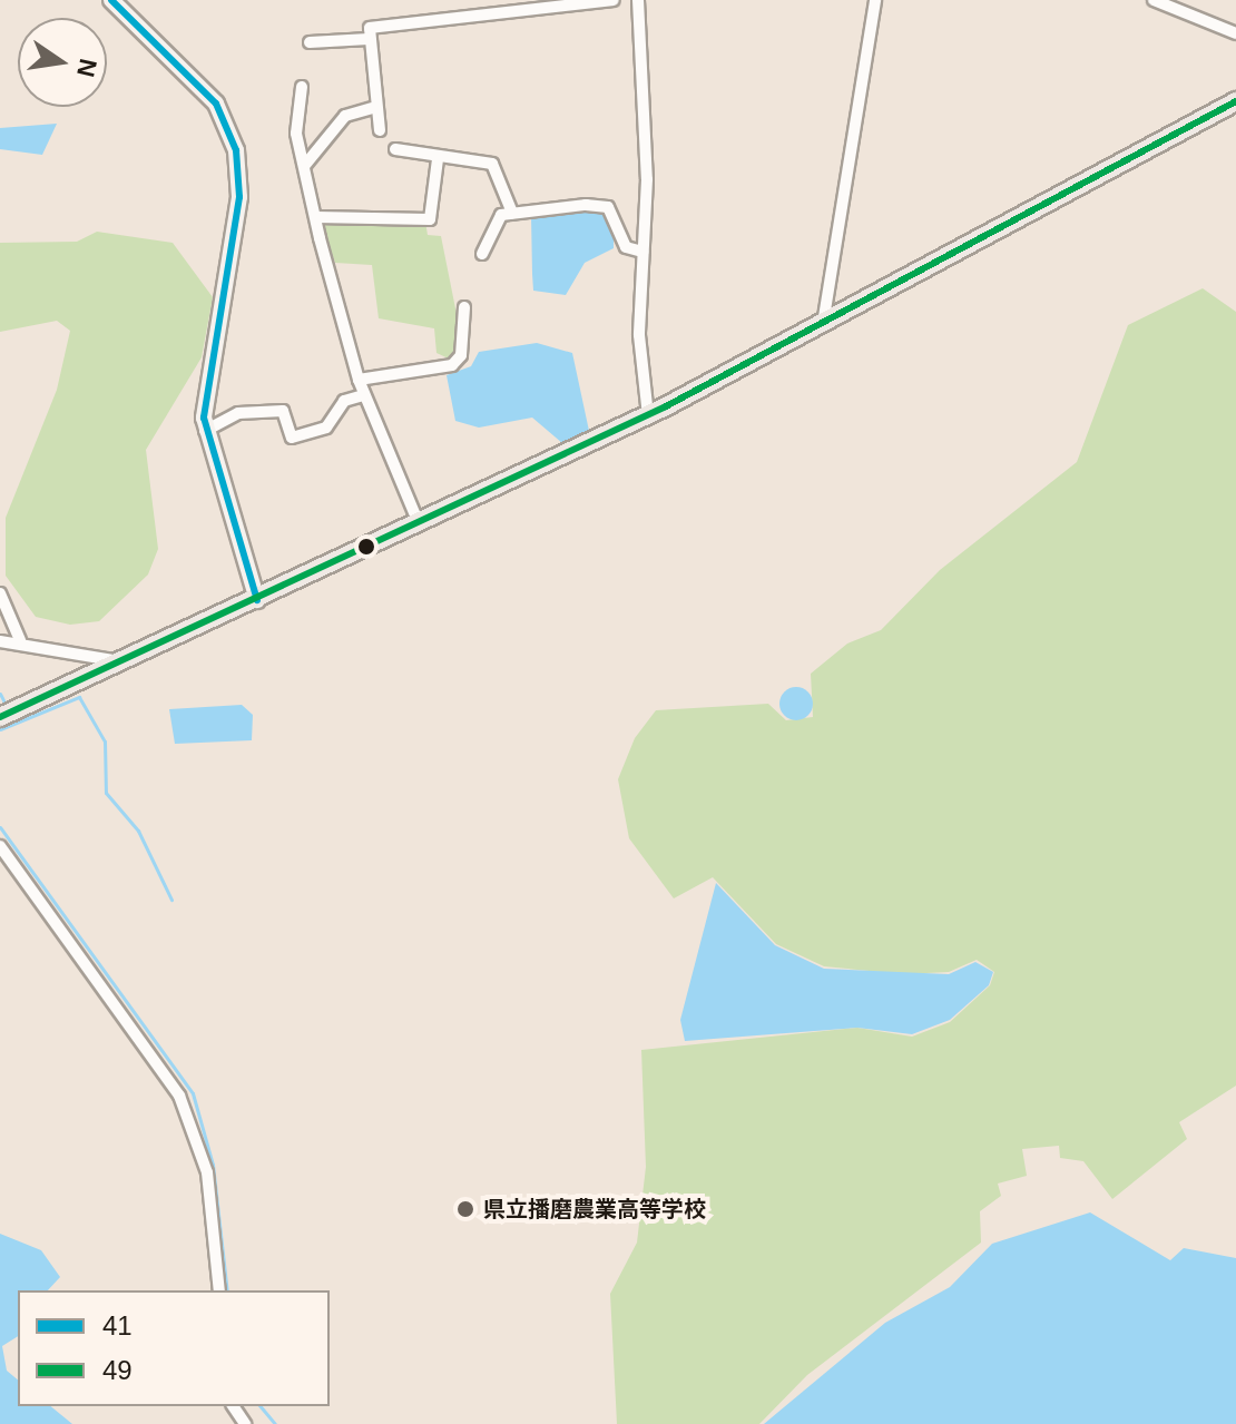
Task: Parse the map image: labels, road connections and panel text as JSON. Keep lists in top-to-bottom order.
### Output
{
  "places": ["県立播磨農業高等学校"],
  "lines": ["transit line 41", "transit line 49"],
  "legend": ["41", "49"],
  "north": "right"
}
